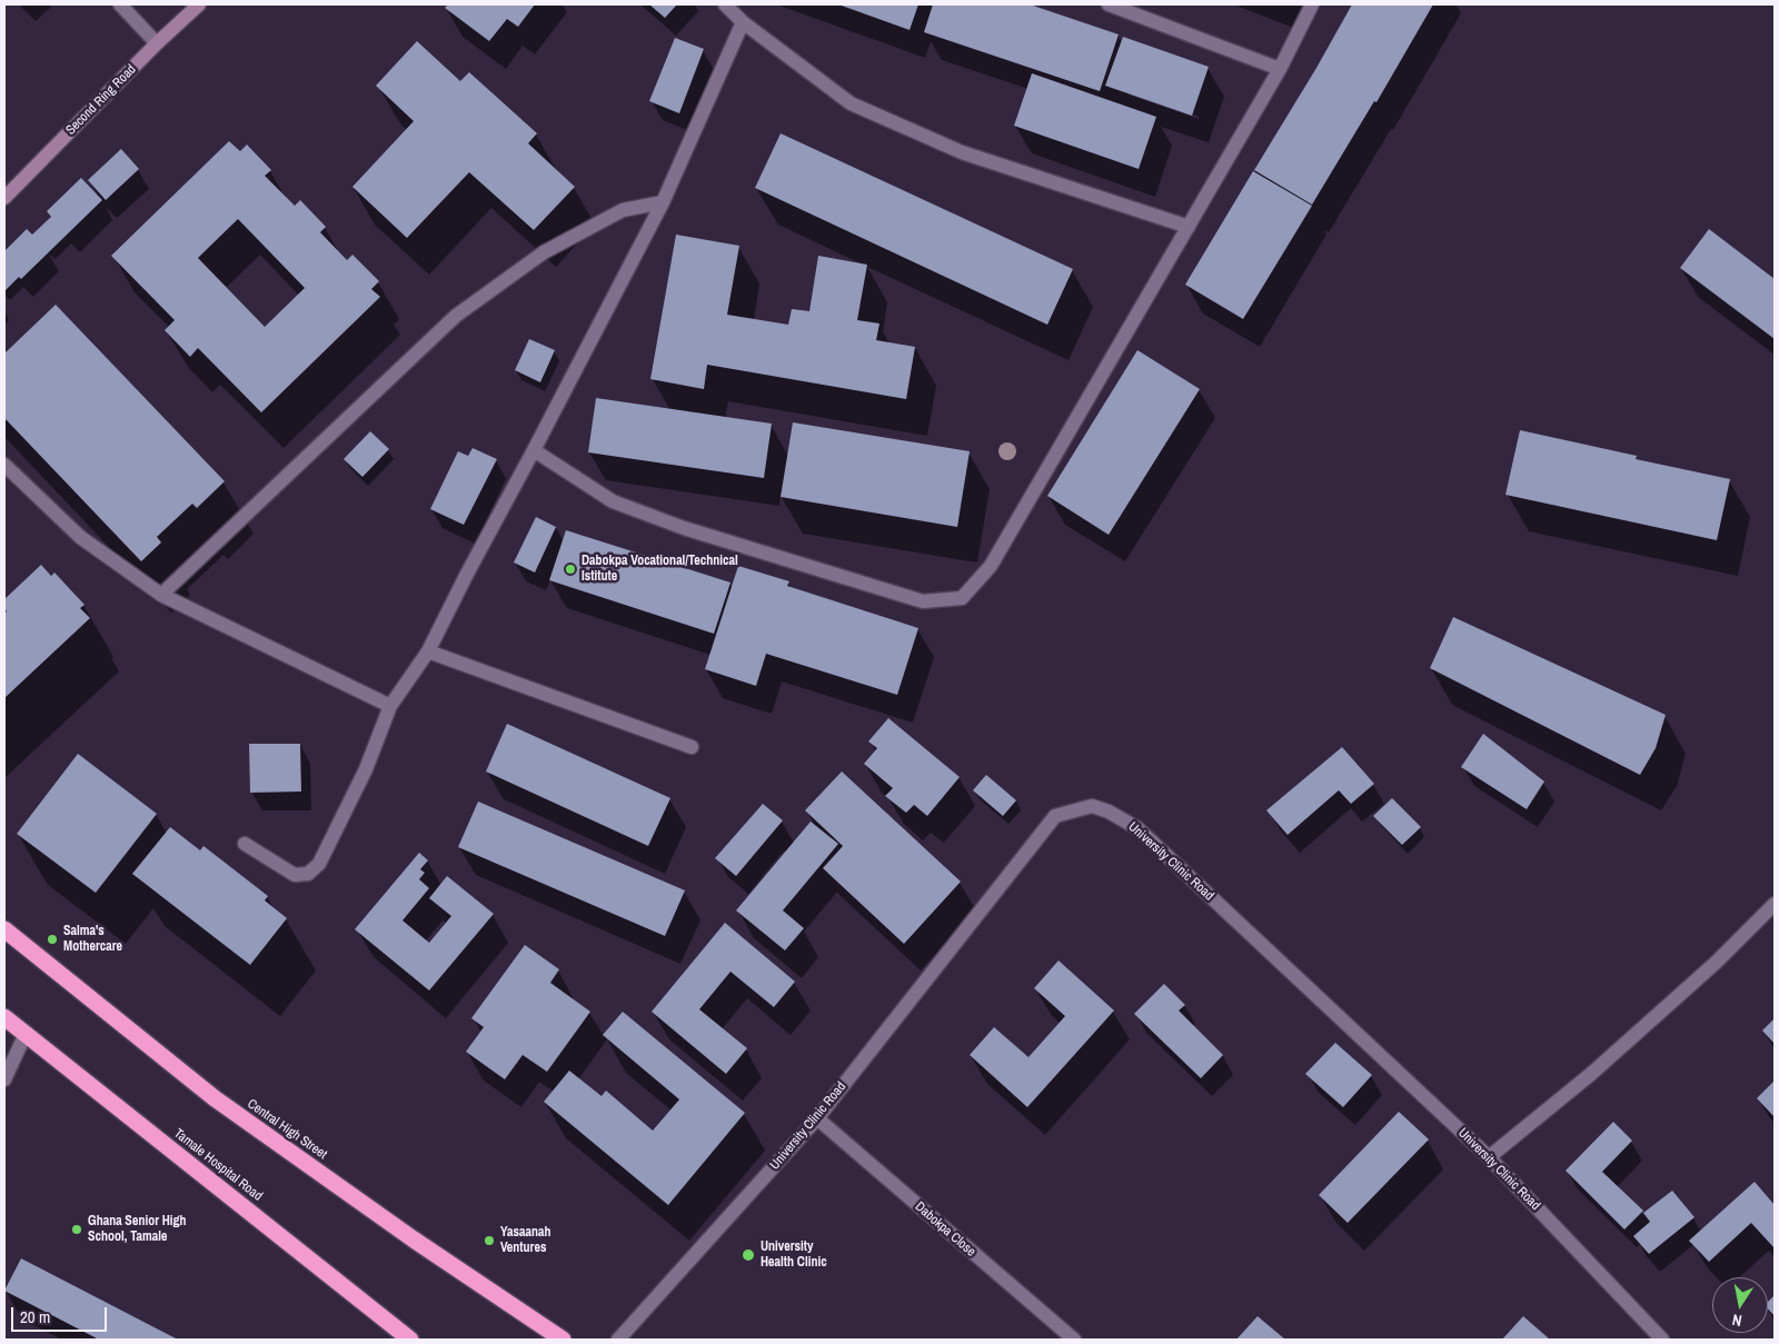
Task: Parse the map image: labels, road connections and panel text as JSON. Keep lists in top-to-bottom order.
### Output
{
  "streets": {
    "highway": ["Central High Street", "Tamale Hospital Road"],
    "main road": ["Second Ring Road"],
    "street": ["University Clinic Road", "Dabokpa Close"]
  },
  "crossings": [
    ["University Clinic Road", "Dabokpa Close"]
  ],
  "places": [
    "Dabokpa Vocational/Technical Istitute",
    "Salma's Mothercare",
    "Ghana Senior High School, Tamale",
    "Yasaanah Ventures",
    "University Health Clinic"
  ],
  "scale_bar": "20 m",
  "north": "bottom"
}
